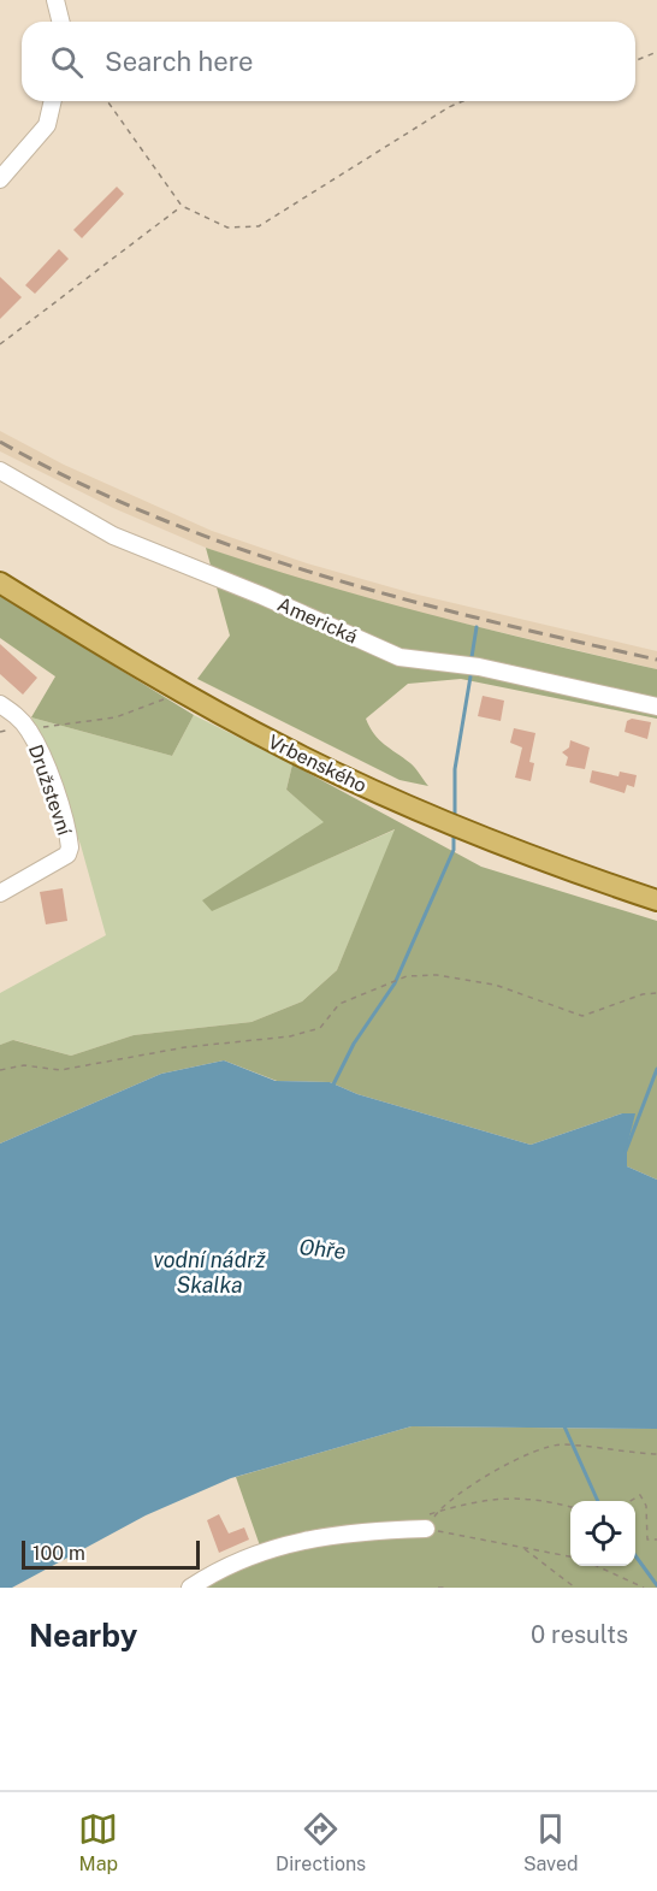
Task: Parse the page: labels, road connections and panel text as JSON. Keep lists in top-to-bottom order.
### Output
{
  "streets": {
    "main road": ["Vrbenského"],
    "street": ["Americká", "Družstevní"]
  },
  "water": ["Ohře", "vodní nádrž Skalka"],
  "scale_bar": "100 m",
  "page": {
    "search": "Search here",
    "scale": "100 m",
    "heading": ["Nearby", "0 results"],
    "nav": ["Map", "Directions", "Saved"]
  }
}
